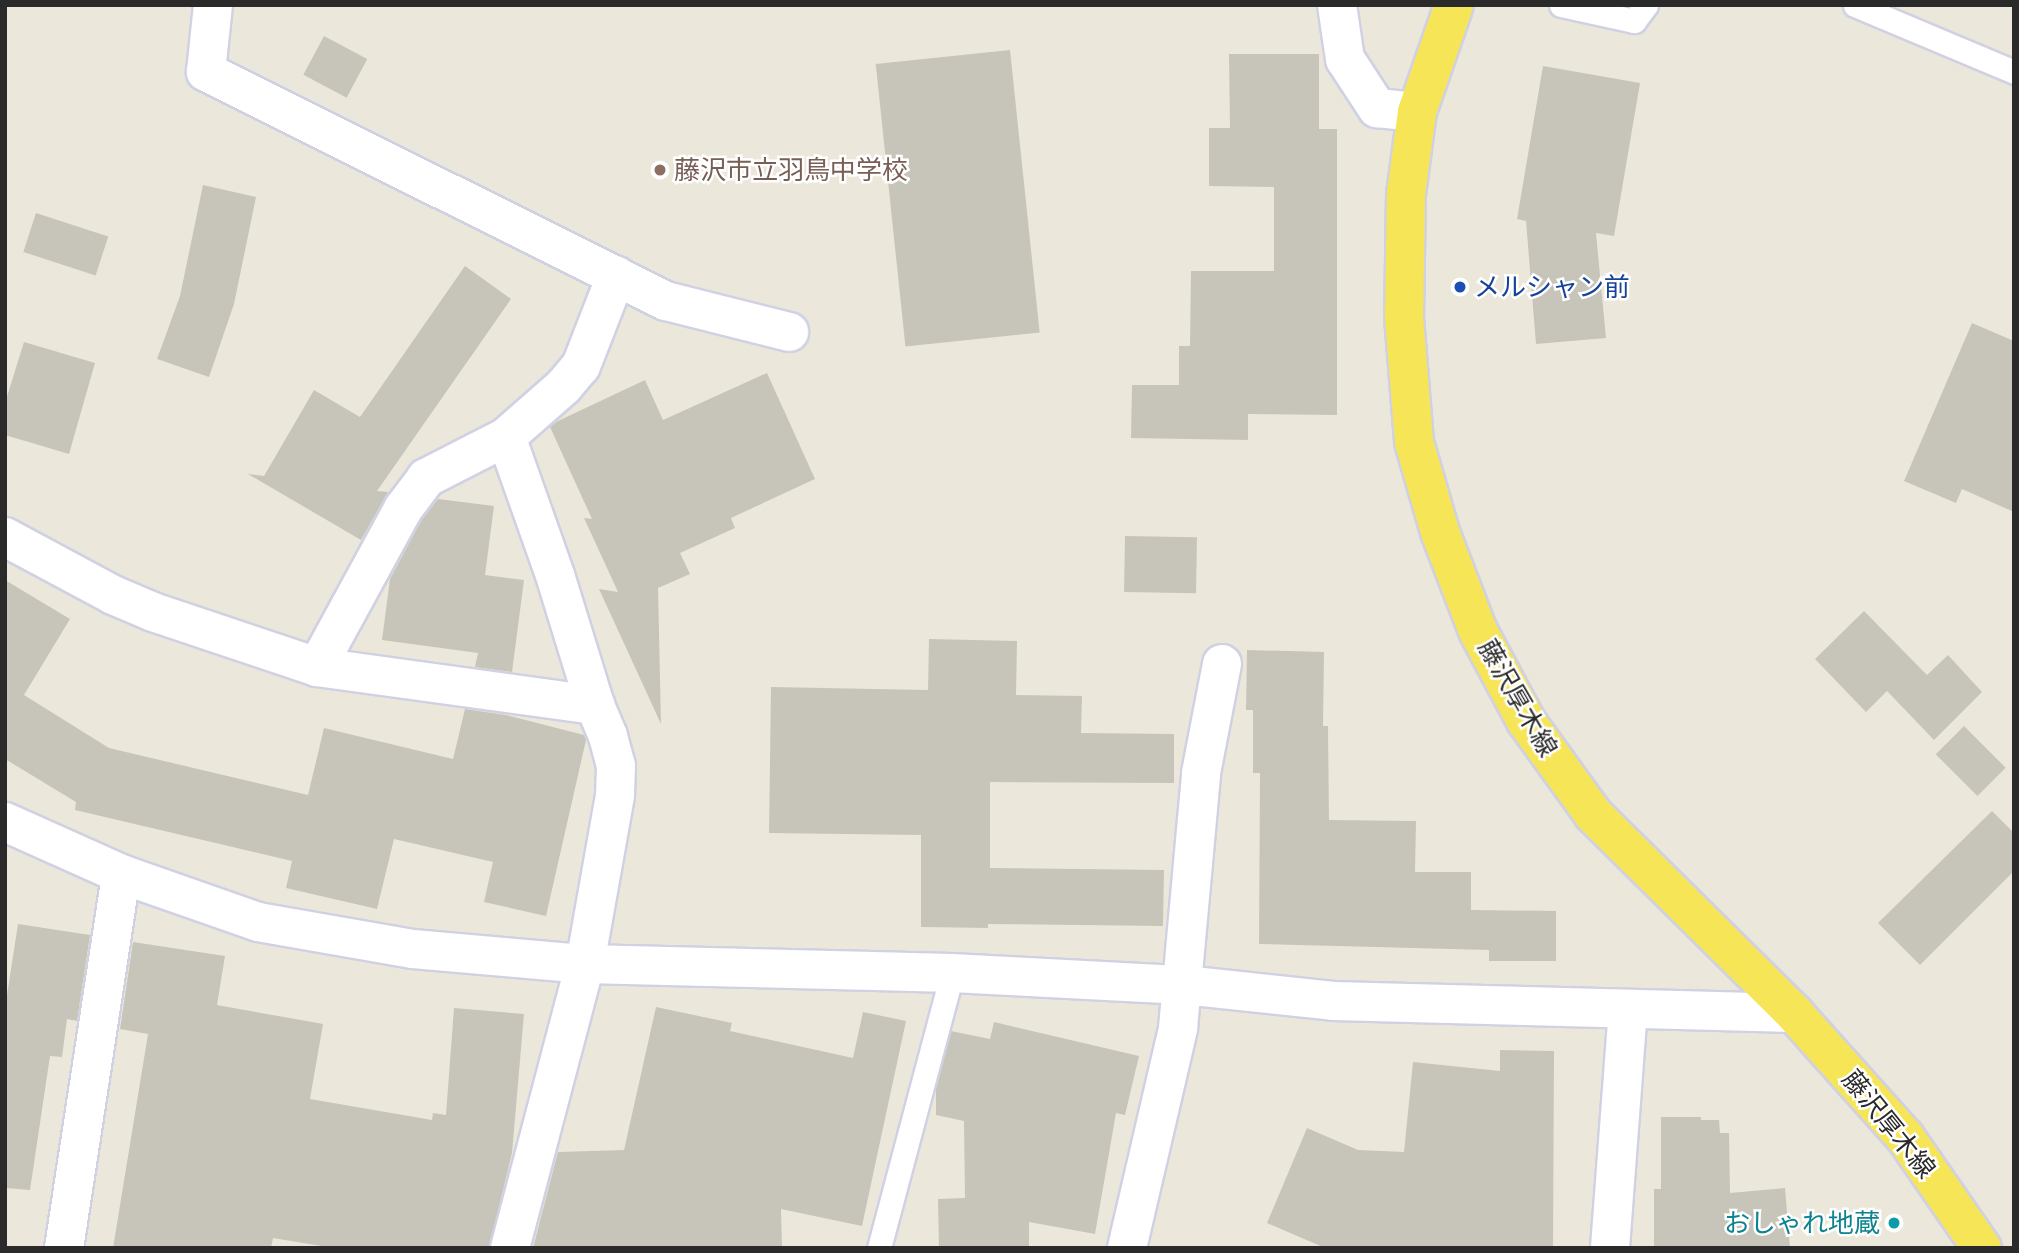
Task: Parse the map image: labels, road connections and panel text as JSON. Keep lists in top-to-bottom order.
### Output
{
  "streets": {
    "main road": ["藤沢厚木線"]
  },
  "places": ["藤沢市立羽鳥中学校", "メルシャン前", "おしゃれ地蔵"]
}
